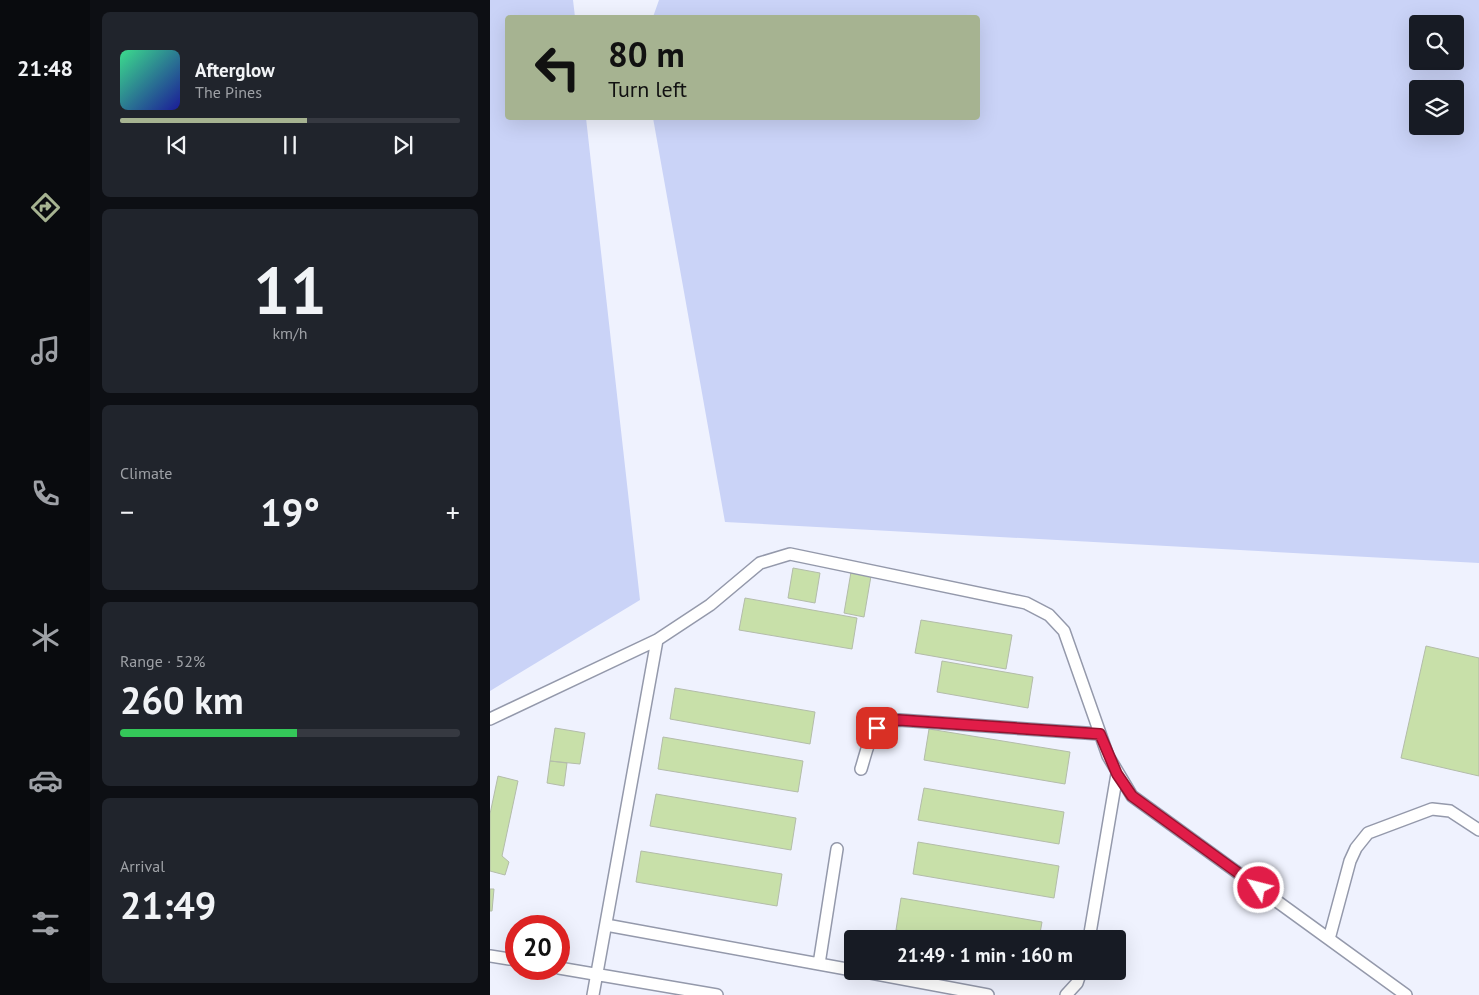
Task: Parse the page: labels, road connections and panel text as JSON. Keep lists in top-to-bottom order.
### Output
{
  "page": {
    "tabs": "21:48",
    "turn": ["80 m", "Turn left"],
    "song": ["Afterglow", "The Pines"],
    "tile": [
      ["11", "km/h"],
      "Climate",
      ["Range · 52%", "260 km"],
      ["Arrival", "21:49"]
    ],
    "heat": ["−", "19°", "+"],
    "limit": "20",
    "trip": "21:49 · 1 min · 160 m"
  }
}
